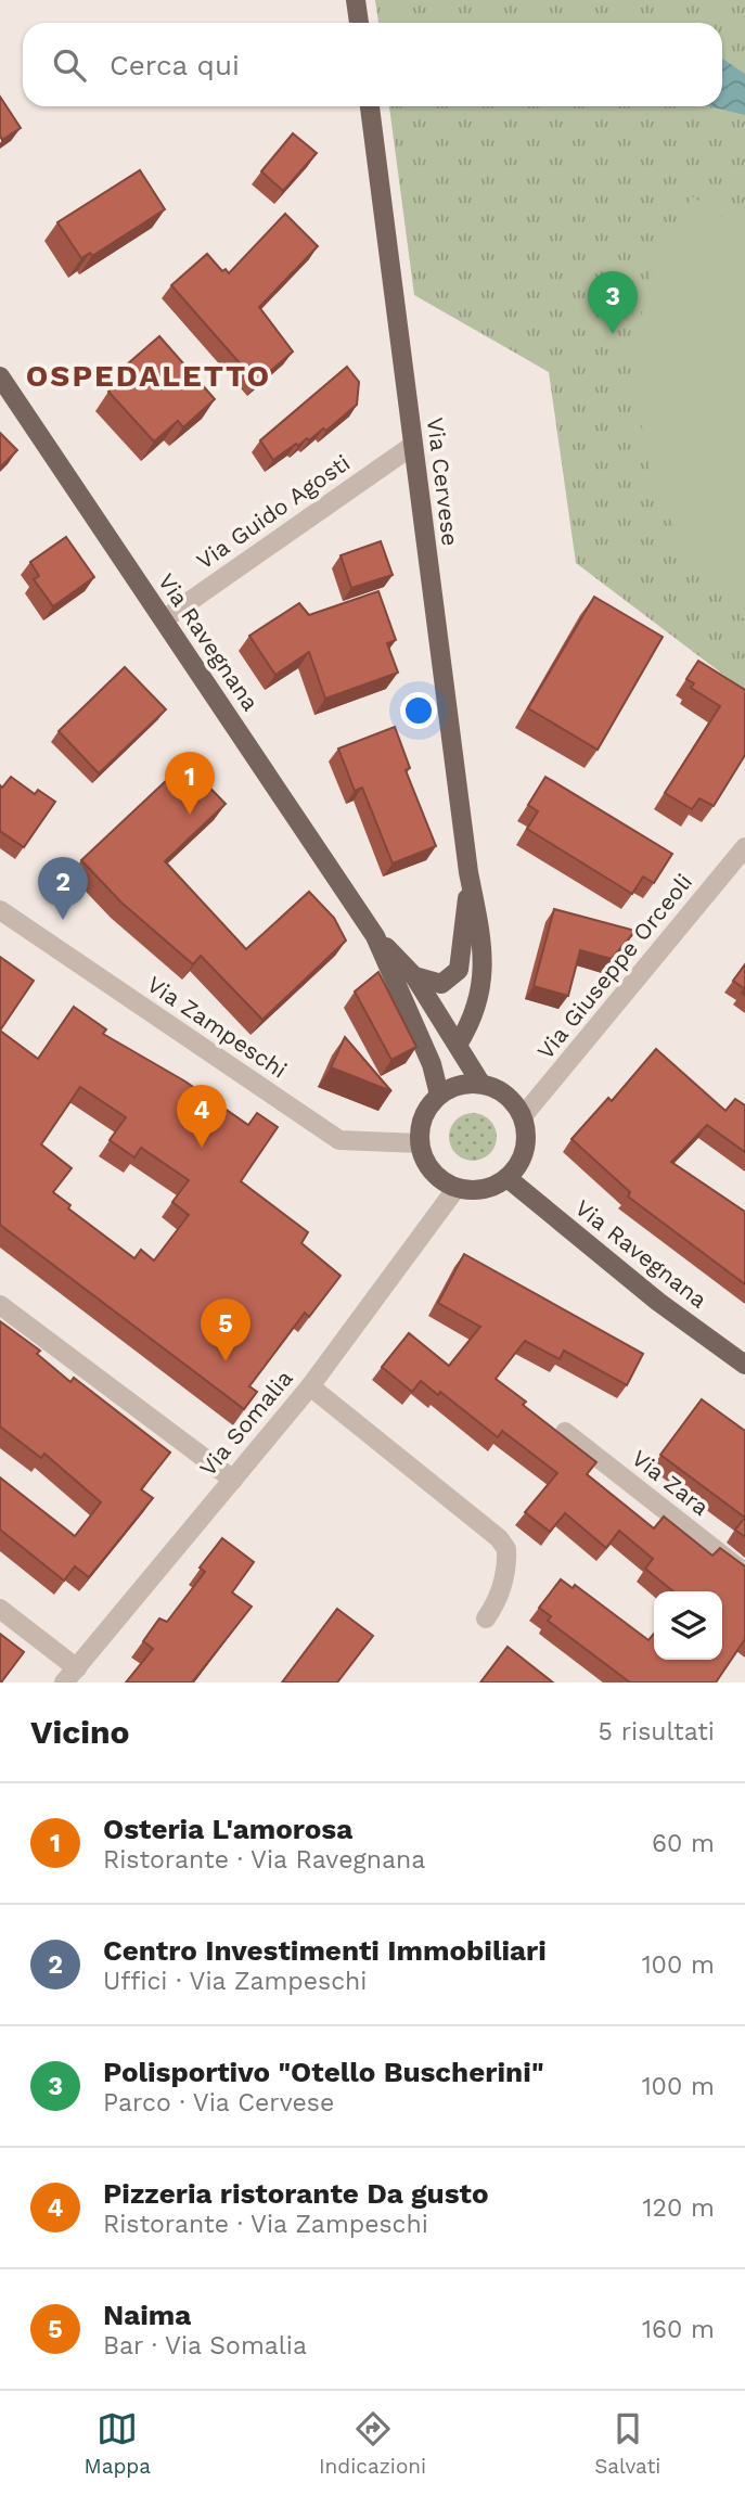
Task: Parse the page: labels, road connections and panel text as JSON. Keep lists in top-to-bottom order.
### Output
{
  "streets": {
    "main road": ["Via Cervese", "Via Ravegnana"],
    "street": [
      "Via Guido Agosti",
      "Via Giuseppe Orceoli",
      "Via Zampeschi",
      "Via Somalia",
      "Via Zara"
    ]
  },
  "crossings": [
    ["Via Cervese", "Via Guido Agosti"],
    ["Via Cervese", "Via Ravegnana"],
    ["Via Guido Agosti", "Via Ravegnana"],
    ["Via Ravegnana", "Via Giuseppe Orceoli"],
    ["Via Ravegnana", "Via Zampeschi"],
    ["Via Ravegnana", "Via Somalia"],
    ["Via Giuseppe Orceoli", "Via Zampeschi"],
    ["Via Giuseppe Orceoli", "Via Somalia"],
    ["Via Zampeschi", "Via Somalia"]
  ],
  "districts": ["OSPEDALETTO"],
  "page": {
    "search": "Cerca qui",
    "pins": [
      "3",
      "1",
      "2",
      "4",
      "5"
    ],
    "heading": ["Vicino", "5 risultati"],
    "list": [
      {
        "mark": "1",
        "name": "Osteria L'amorosa",
        "note": "Ristorante · Via Ravegnana",
        "value": "60 m"
      },
      {
        "mark": "2",
        "name": "Centro Investimenti Immobiliari",
        "note": "Uffici · Via Zampeschi",
        "value": "100 m"
      },
      {
        "mark": "3",
        "name": "Polisportivo \"Otello Buscherini\"",
        "note": "Parco · Via Cervese",
        "value": "100 m"
      },
      {
        "mark": "4",
        "name": "Pizzeria ristorante Da gusto",
        "note": "Ristorante · Via Zampeschi",
        "value": "120 m"
      },
      {
        "mark": "5",
        "name": "Naima",
        "note": "Bar · Via Somalia",
        "value": "160 m"
      }
    ],
    "nav": ["Mappa", "Indicazioni", "Salvati"]
  }
}
